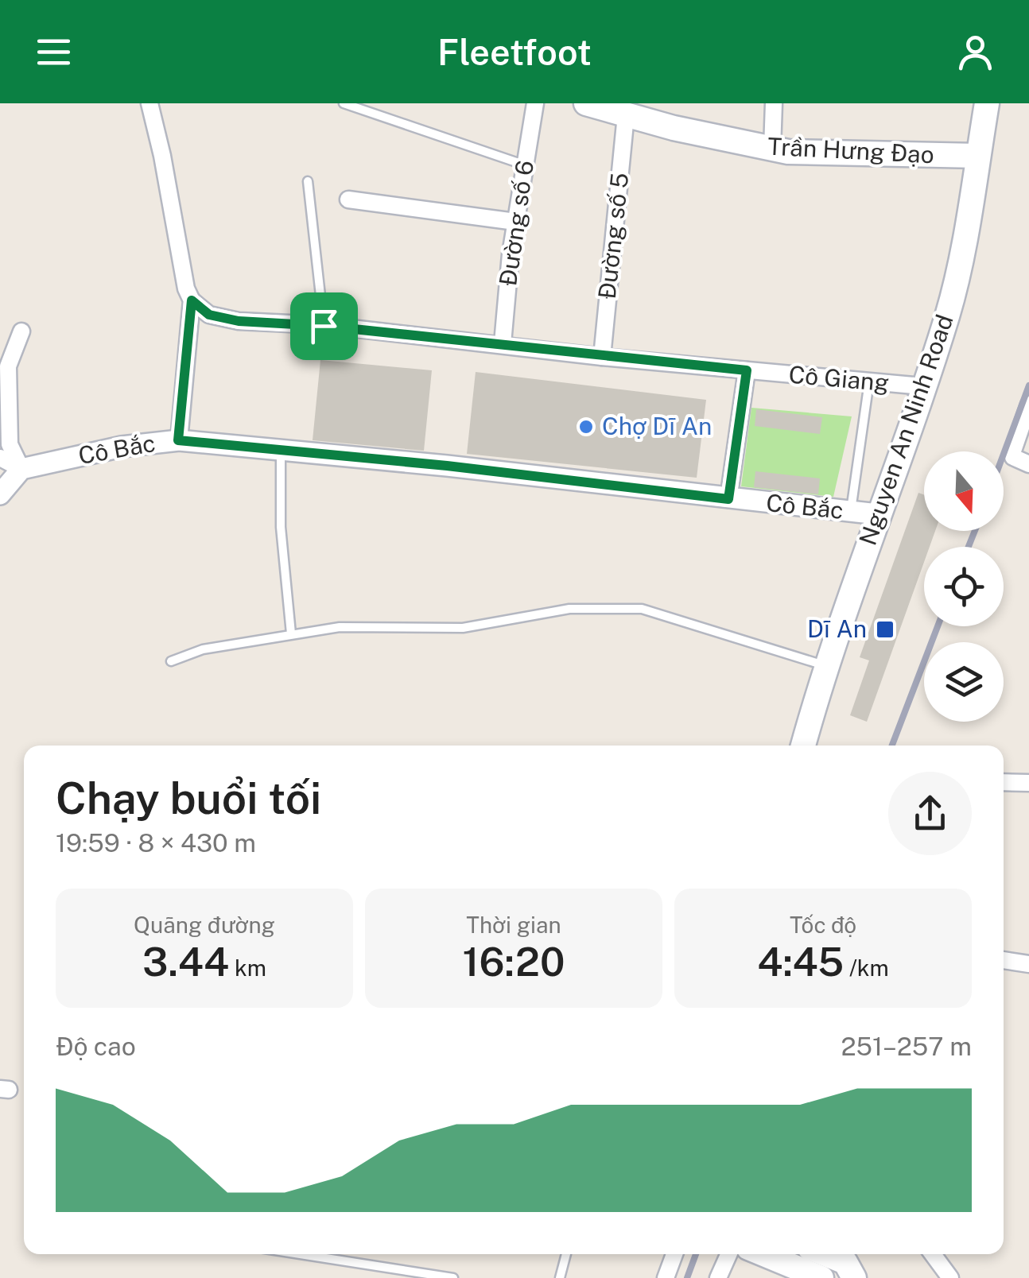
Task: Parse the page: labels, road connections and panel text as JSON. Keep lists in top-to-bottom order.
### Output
{
  "streets": {
    "main road": ["Trần Hưng Đạo", "Nguyen An Ninh Road"],
    "street": [
      "Đường số 6",
      "Đường số 5",
      "Cô Giang",
      "Cô Bắc"
    ]
  },
  "crossings": [
    ["Trần Hưng Đạo", "Đường số 5"],
    ["Trần Hưng Đạo", "Nguyen An Ninh Road"],
    ["Đường số 6", "Cô Giang"],
    ["Đường số 5", "Cô Giang"],
    ["Cô Giang", "Nguyen An Ninh Road"],
    ["Nguyen An Ninh Road", "Cô Bắc"]
  ],
  "places": {
    "other": ["Chợ Dĩ An"],
    "transit": ["Dĩ An"]
  },
  "north": "bottom",
  "page": {
    "header": "Fleetfoot",
    "heading": ["Chạy buổi tối", "19:59 · 8 × 430 m"],
    "stats": [
      ["Quãng đường", "3.44 km"],
      ["Thời gian", "16:20"],
      ["Tốc độ", "4:45 /km"]
    ],
    "chart": ["Độ cao", "251–257 m"]
  }
}
